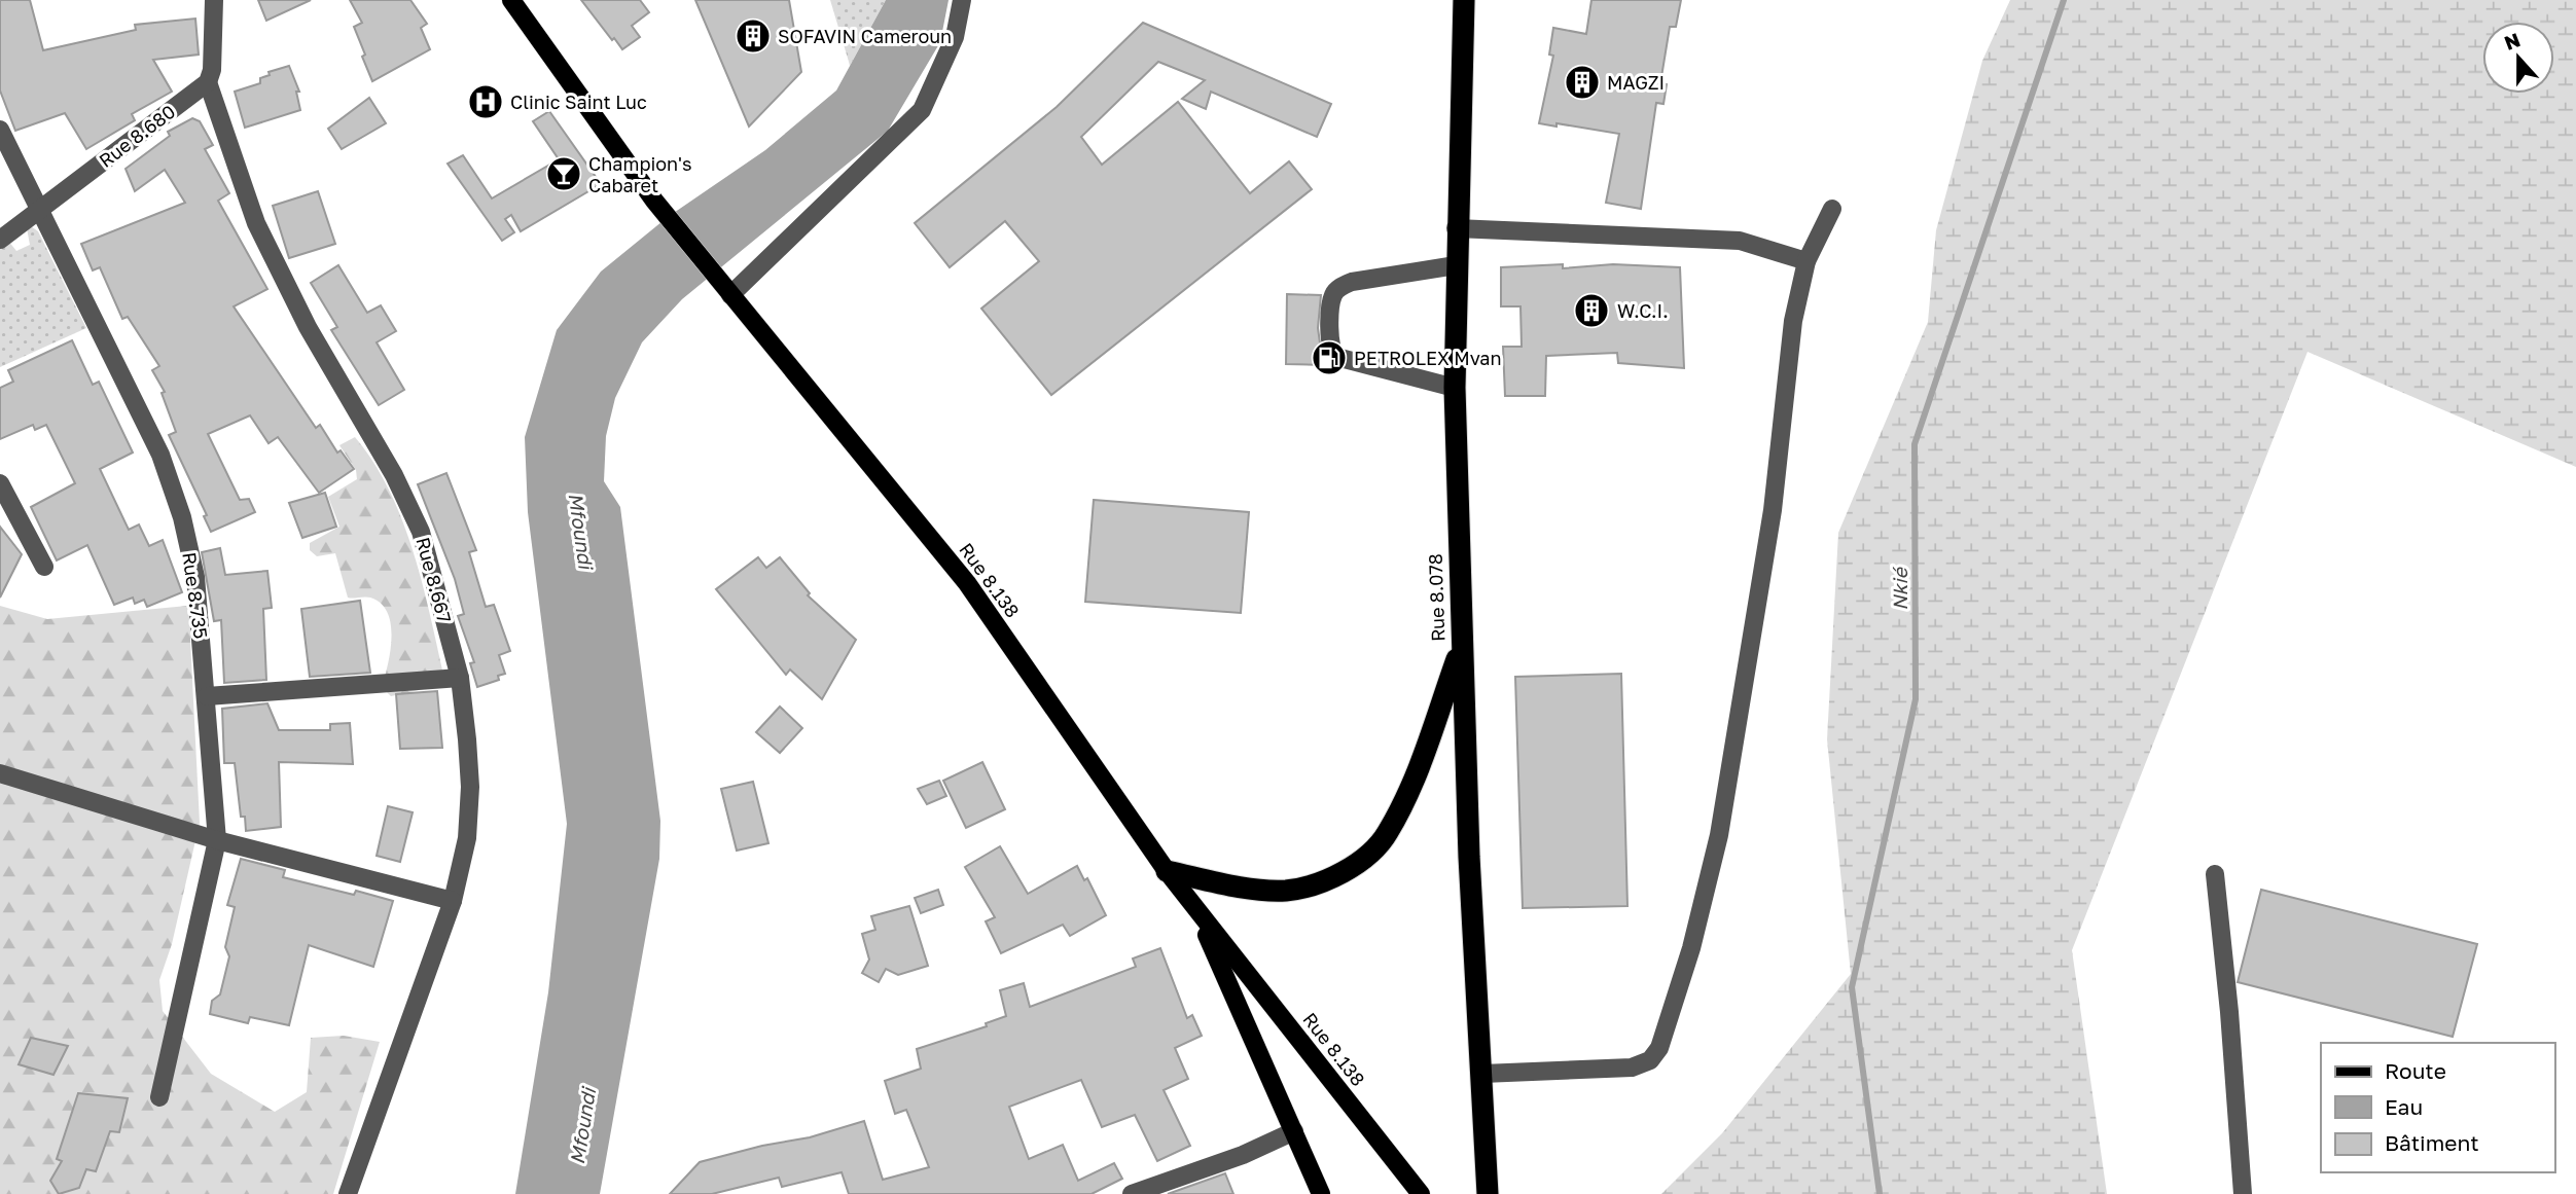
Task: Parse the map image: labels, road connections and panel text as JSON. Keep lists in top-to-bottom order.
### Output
{
  "streets": {
    "highway": ["Rue 8.078"],
    "main road": ["Rue 8.138"],
    "street": ["Rue 8.680", "Rue 8.667", "Rue 8.735"]
  },
  "crossings": [
    ["Rue 8.680", "Rue 8.667"],
    ["Rue 8.680", "Rue 8.735"]
  ],
  "water": ["Mfoundi", "Nkié"],
  "places": {
    "building": ["SOFAVIN Cameroun", "MAGZI", "W.C.I."],
    "hospital": ["Clinic Saint Luc"],
    "bar": ["Champion's Cabaret"],
    "fuel station": ["PETROLEX Mvan"]
  },
  "legend": ["Route", "Eau", "Bâtiment"],
  "north": "top"
}
